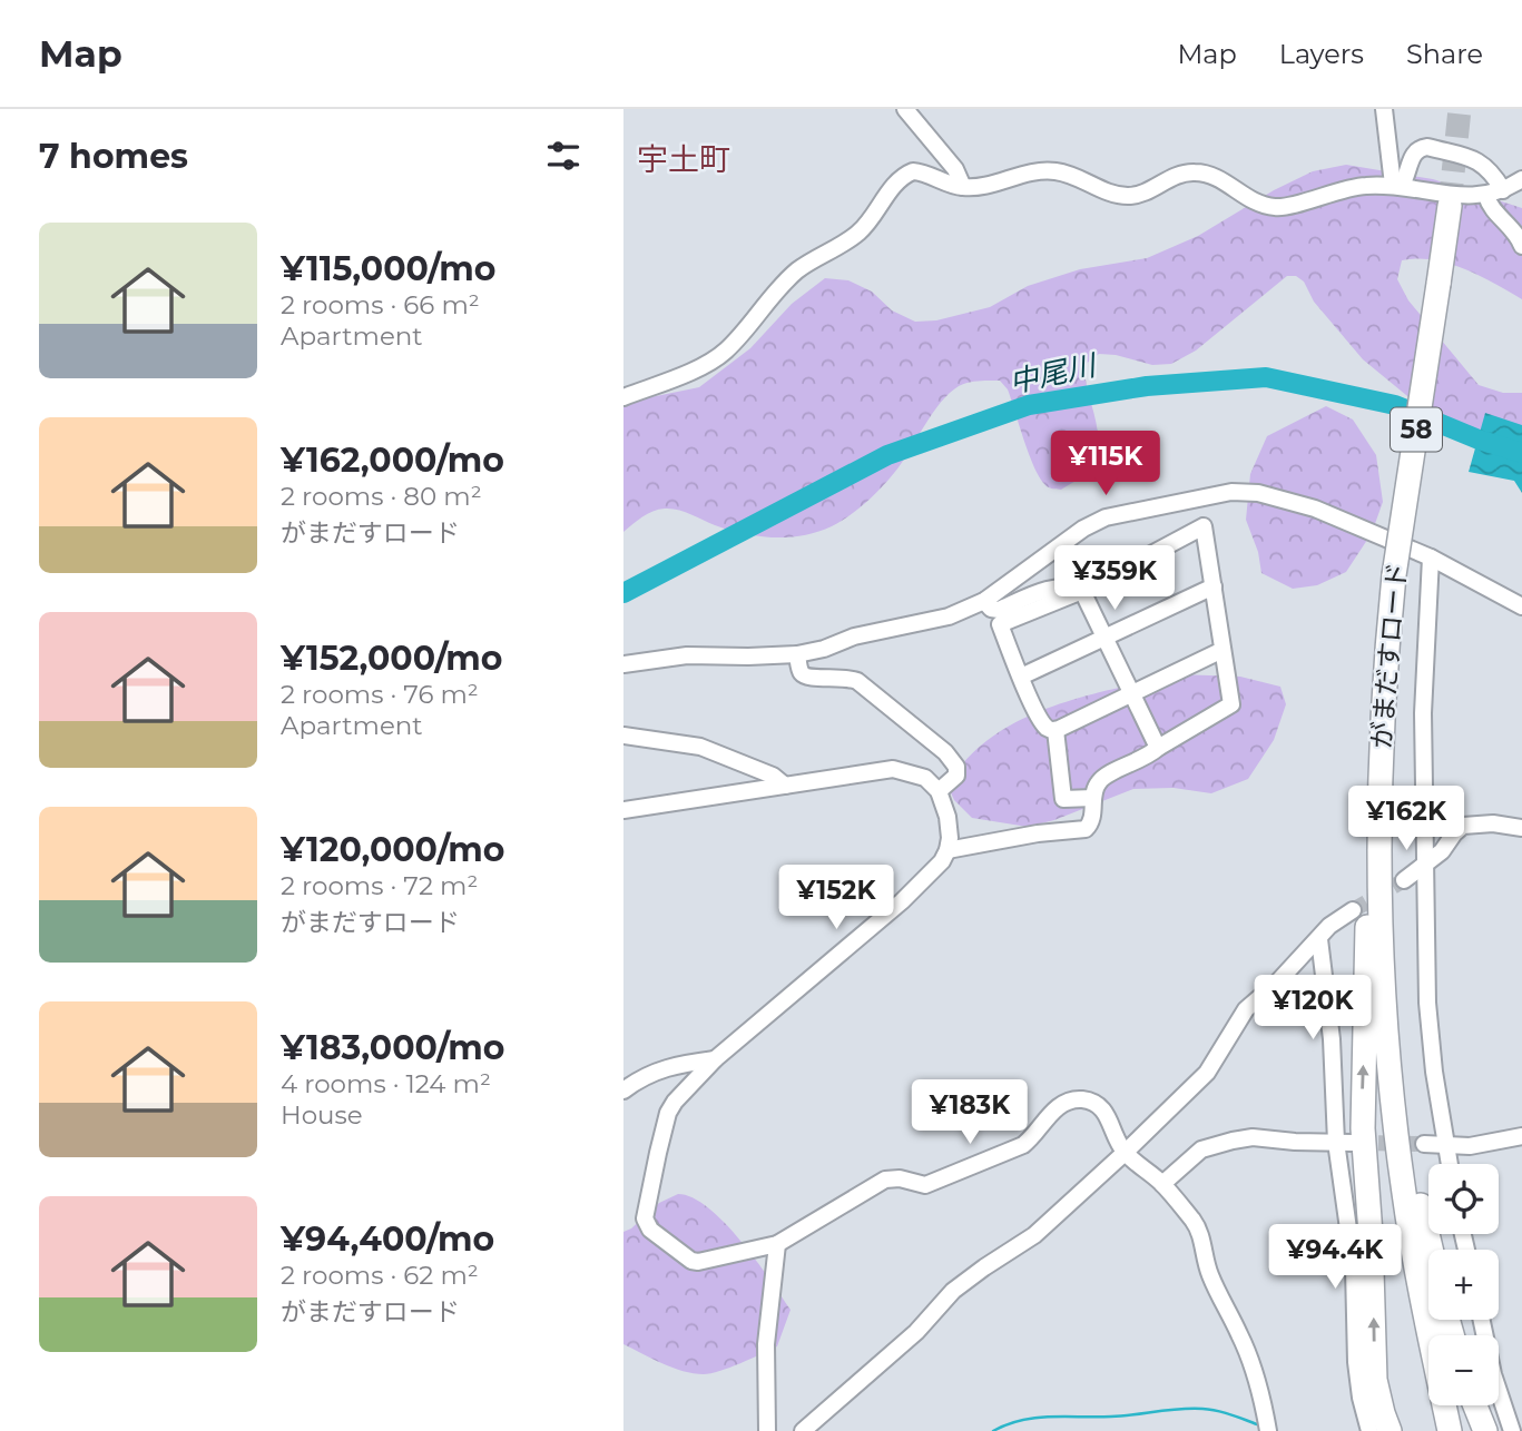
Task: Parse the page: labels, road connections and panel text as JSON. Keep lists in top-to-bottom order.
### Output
{
  "streets": {
    "highway": ["58", "がまだすロード"]
  },
  "districts": ["宇土町"],
  "water": ["中尾川"],
  "page": {
    "header": "Map",
    "nav": ["Map", "Layers", "Share"],
    "heading": "7 homes",
    "list": [
      {
        "name": "¥115,000/mo",
        "note": "2 rooms · 66 m² · Apartment"
      },
      {
        "name": "¥162,000/mo",
        "note": "2 rooms · 80 m² · がまだすロード"
      },
      {
        "name": "¥152,000/mo",
        "note": "2 rooms · 76 m² · Apartment"
      },
      {
        "name": "¥120,000/mo",
        "note": "2 rooms · 72 m² · がまだすロード"
      },
      {
        "name": "¥183,000/mo",
        "note": "4 rooms · 124 m² · House"
      },
      {
        "name": "¥94,400/mo",
        "note": "2 rooms · 62 m² · がまだすロード"
      }
    ],
    "price": [
      "¥115K",
      "¥359K",
      "¥162K",
      "¥152K",
      "¥120K",
      "¥183K",
      "¥94.4K"
    ],
    "map_buttons": ["+", "−"]
  }
}
